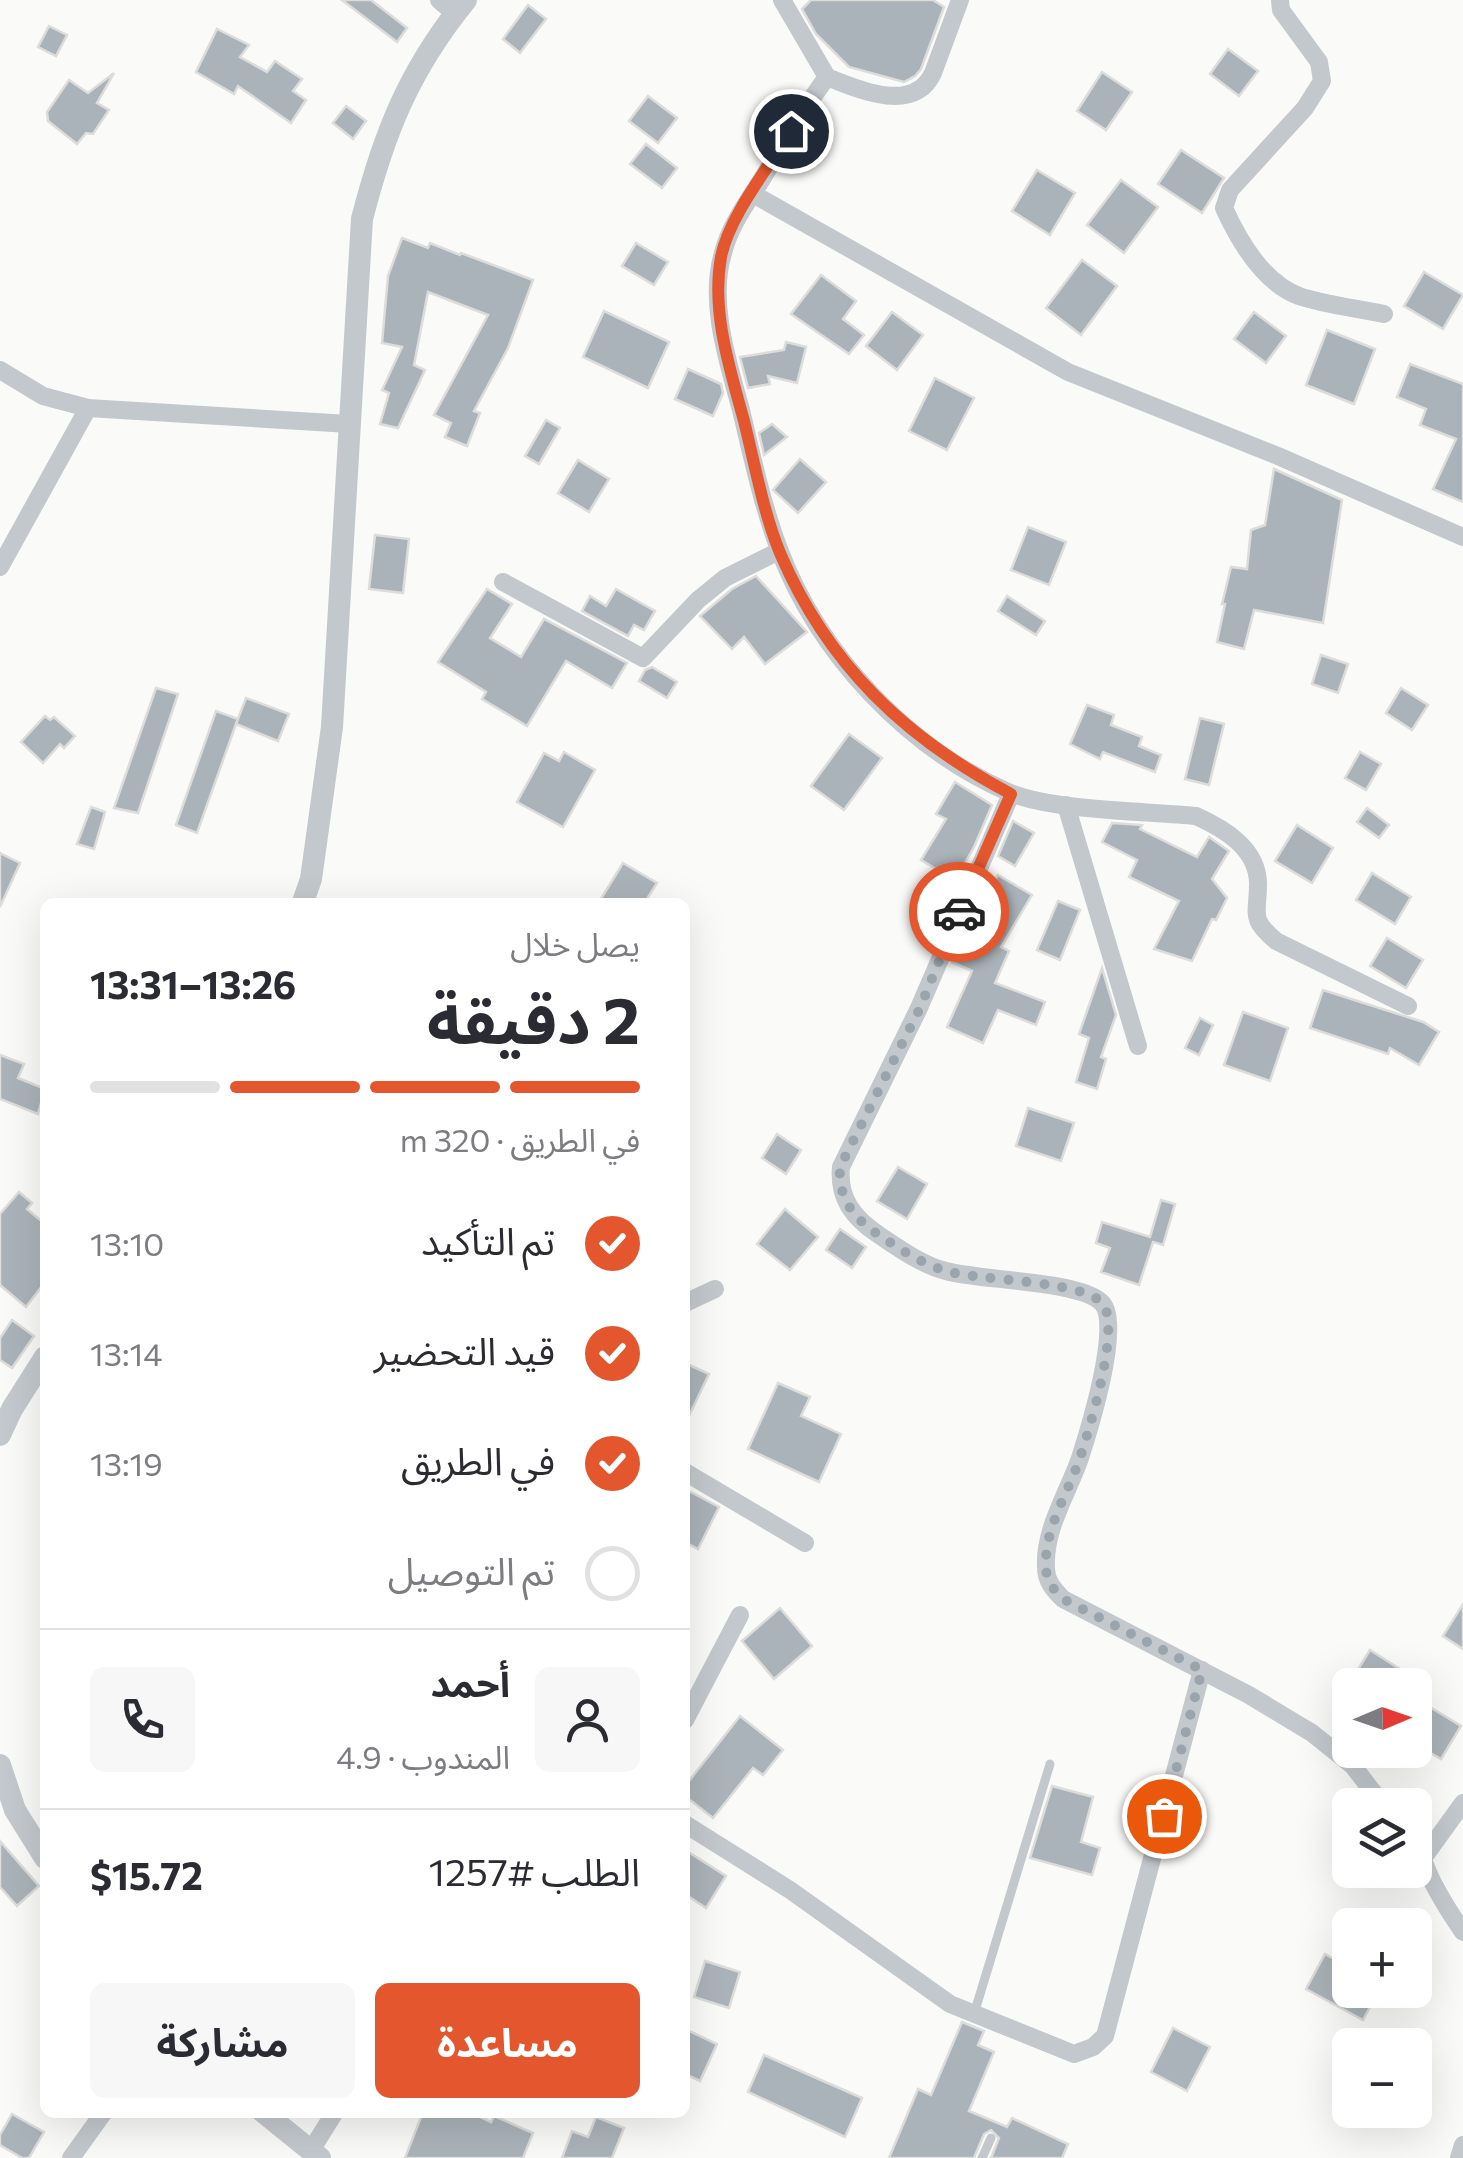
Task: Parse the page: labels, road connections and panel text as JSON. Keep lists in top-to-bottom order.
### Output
{
  "north": "right",
  "page": {
    "heading": ["2 دقيقة", "يصل خلال", "13:26–13:31"],
    "panel": [
      "أحمد",
      "المندوب · 4.9",
      "الطلب #1257",
      "$15.72"
    ],
    "bar": "في الطريق · 320 m",
    "list": [
      ["تم التأكيد", "13:10"],
      ["قيد التحضير", "13:14"],
      ["في الطريق", "13:19"],
      "تم التوصيل"
    ],
    "map_buttons": ["+", "−"],
    "buttons": ["مساعدة", "مشاركة"]
  }
}
